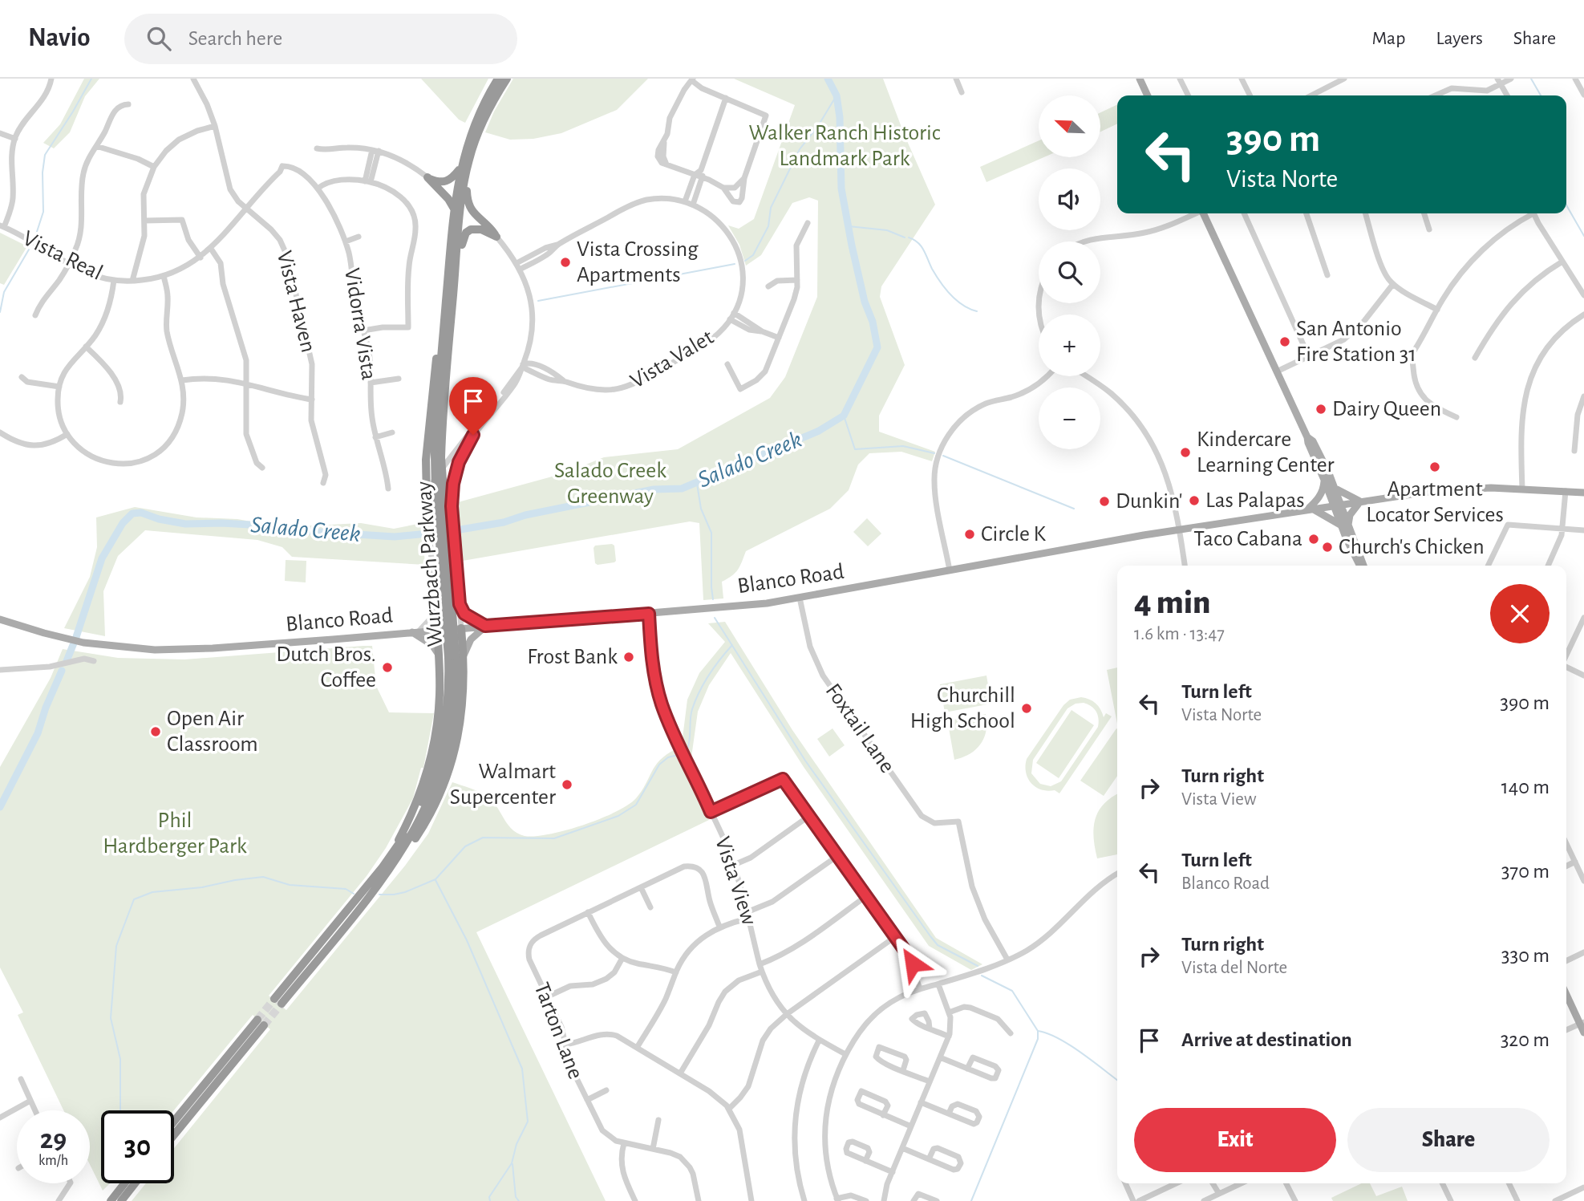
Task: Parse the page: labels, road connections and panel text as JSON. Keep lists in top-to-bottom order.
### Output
{
  "streets": {
    "highway": ["Wurzbach Parkway"],
    "main road": ["Blanco Road"],
    "street": [
      "Vista Real",
      "Vista Haven",
      "Vidorra Vista",
      "Vista Valet",
      "Foxtail Lane",
      "Vista View",
      "Tarton Lane"
    ]
  },
  "crossings": [
    ["Vista Real", "Vista Haven"],
    ["Vista Real", "Vidorra Vista"],
    ["Wurzbach Parkway", "Blanco Road"],
    ["Blanco Road", "Foxtail Lane"],
    ["Blanco Road", "Vista View"]
  ],
  "water": ["Salado Creek"],
  "parks": ["Walker Ranch Historic Landmark Park", "Salado Creek Greenway", "Phil Hardberger Park"],
  "places": [
    "Vista Crossing Apartments",
    "San Antonio Fire Station 31",
    "Dairy Queen",
    "Kindercare Learning Center",
    "Apartment Locator Services",
    "Las Palapas",
    "Dunkin'",
    "Circle K",
    "Taco Cabana",
    "Church's Chicken",
    "Frost Bank",
    "Dutch Bros. Coffee",
    "Churchill High School",
    "Open Air Classroom",
    "Walmart Supercenter"
  ],
  "north": "top left",
  "page": {
    "header": "Navio",
    "search": "Search here",
    "nav": ["Map", "Layers", "Share"],
    "map_buttons": ["+", "−"],
    "turn": ["390 m", "Vista Norte"],
    "heading": ["4 min", "1.6 km · 13:47"],
    "list": [
      {
        "name": "Turn left",
        "note": "Vista Norte",
        "value": "390 m"
      },
      {
        "name": "Turn right",
        "note": "Vista View",
        "value": "140 m"
      },
      {
        "name": "Turn left",
        "note": "Blanco Road",
        "value": "370 m"
      },
      {
        "name": "Turn right",
        "note": "Vista del Norte",
        "value": "330 m"
      },
      {
        "name": "Arrive at destination",
        "value": "320 m"
      }
    ],
    "buttons": ["Exit", "Share"],
    "speed": "29 km/h",
    "limit": "30"
  }
}
